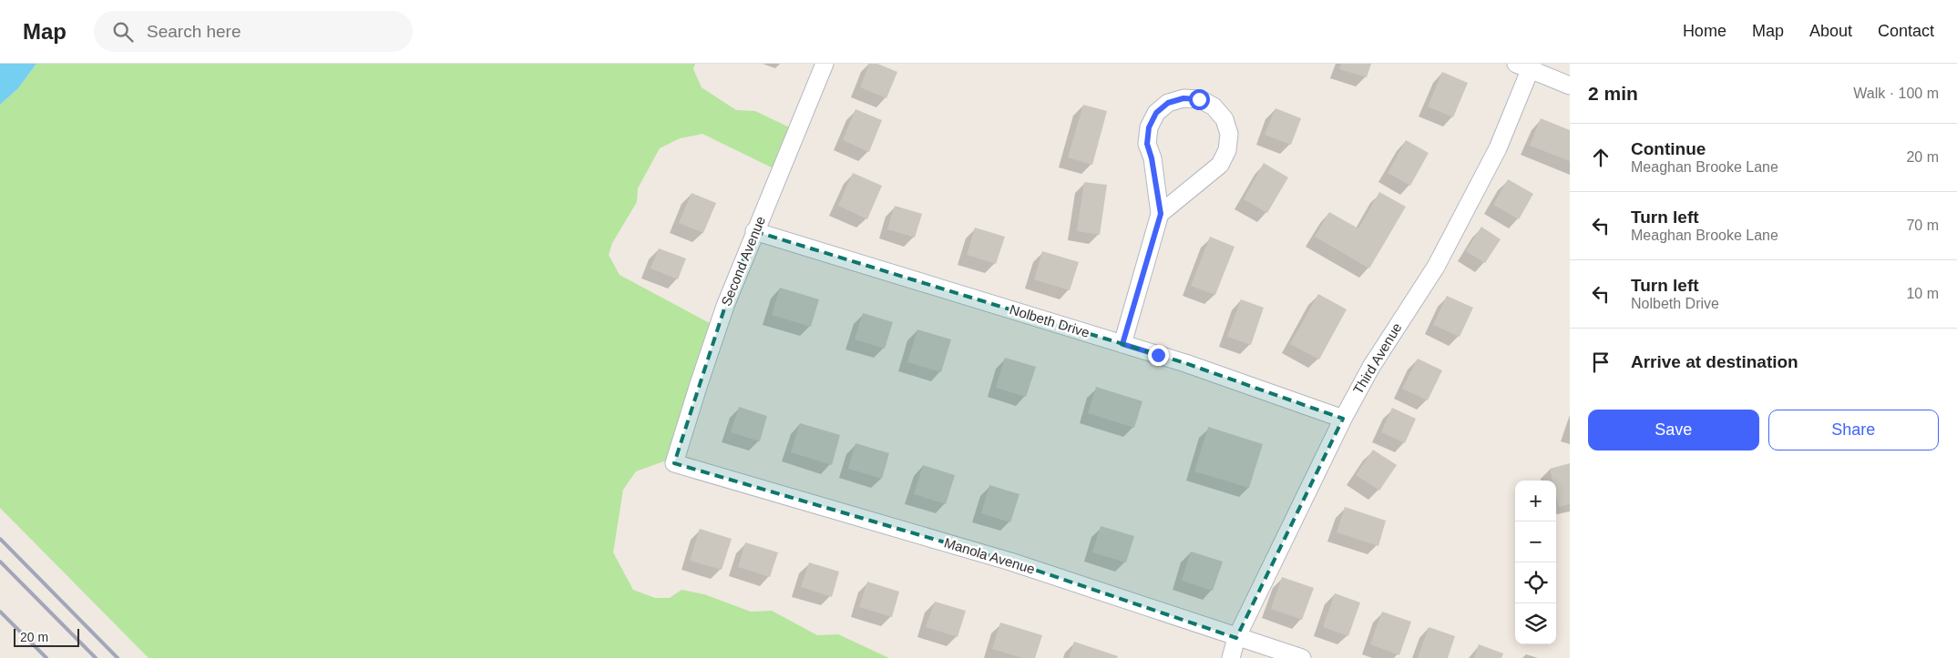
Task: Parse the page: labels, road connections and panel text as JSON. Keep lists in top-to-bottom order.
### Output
{
  "streets": {
    "street": [
      "Second Avenue",
      "Nolbeth Drive",
      "Third Avenue",
      "Manola Avenue"
    ]
  },
  "crossings": [
    ["Second Avenue", "Nolbeth Drive"],
    ["Second Avenue", "Manola Avenue"],
    ["Nolbeth Drive", "Third Avenue"],
    ["Third Avenue", "Manola Avenue"]
  ],
  "scale_bar": "20 m",
  "page": {
    "header": "Map",
    "search": "Search here",
    "nav": [
      "Home",
      "Map",
      "About",
      "Contact"
    ],
    "heading": ["2 min", "Walk · 100 m"],
    "list": [
      ["Continue", "Meaghan Brooke Lane", "20 m"],
      ["Turn left", "Meaghan Brooke Lane", "70 m"],
      ["Turn left", "Nolbeth Drive", "10 m"],
      "Arrive at destination"
    ],
    "buttons": ["Save", "Share"],
    "map_buttons": ["+", "−"],
    "scale": "20 m"
  }
}
